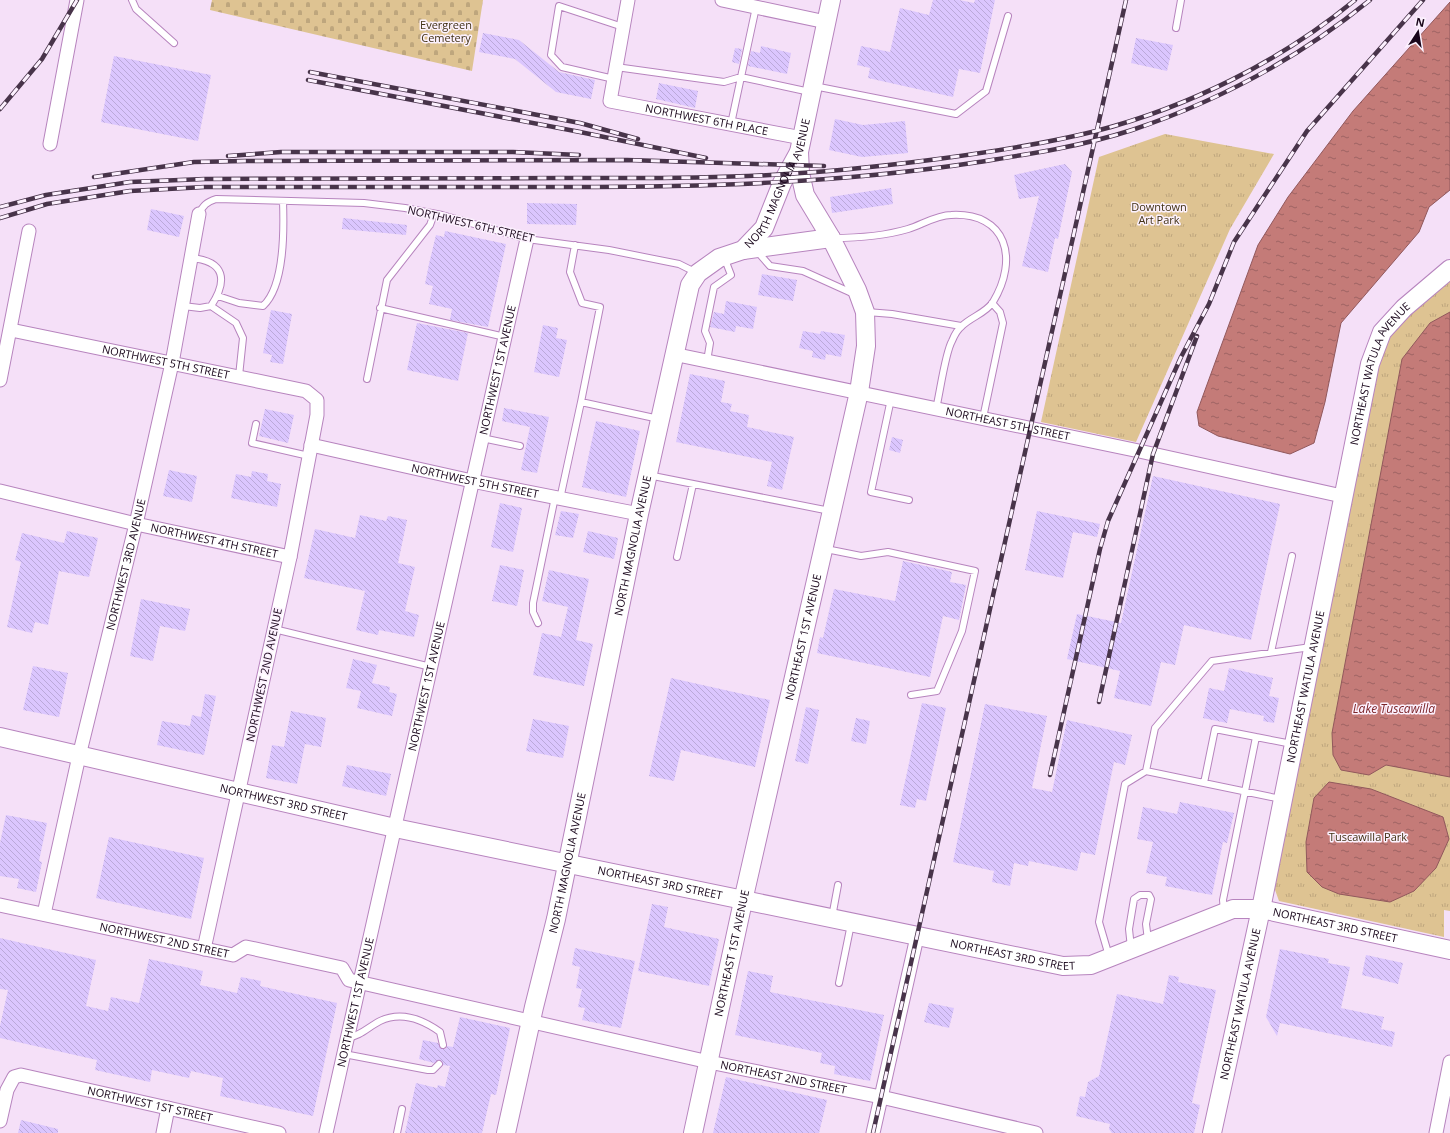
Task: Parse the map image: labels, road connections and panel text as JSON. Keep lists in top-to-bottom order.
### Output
{
  "streets": {
    "street": [
      "NORTHWEST 6TH PLACE",
      "NORTH MAGNOLIA AVENUE",
      "NORTHWEST 5TH STREET",
      "NORTHWEST 1ST AVENUE",
      "NORTHEAST WATULA AVENUE",
      "NORTHEAST 5TH STREET",
      "NORTHWEST 4TH STREET",
      "NORTHWEST 3RD AVENUE",
      "NORTHEAST 1ST AVENUE",
      "NORTHWEST 2ND AVENUE",
      "NORTHWEST 3RD STREET",
      "NORTHEAST 3RD STREET",
      "NORTHWEST 2ND STREET",
      "NORTHEAST 2ND STREET",
      "NORTHWEST 1ST STREET"
    ],
    "lane": ["NORTHWEST 6TH STREET"]
  },
  "crossings": [
    ["NORTHWEST 6TH PLACE", "NORTH MAGNOLIA AVENUE"],
    ["NORTHWEST 6TH PLACE", "NORTHEAST 1ST AVENUE"],
    ["NORTH MAGNOLIA AVENUE", "NORTHWEST 6TH STREET"],
    ["NORTH MAGNOLIA AVENUE", "NORTHWEST 5TH STREET"],
    ["NORTH MAGNOLIA AVENUE", "NORTHEAST 5TH STREET"],
    ["NORTH MAGNOLIA AVENUE", "NORTHEAST 1ST AVENUE"],
    ["NORTH MAGNOLIA AVENUE", "NORTHWEST 3RD STREET"],
    ["NORTH MAGNOLIA AVENUE", "NORTHEAST 3RD STREET"],
    ["NORTH MAGNOLIA AVENUE", "NORTHWEST 2ND STREET"],
    ["NORTH MAGNOLIA AVENUE", "NORTHEAST 2ND STREET"],
    ["NORTHWEST 6TH STREET", "NORTHWEST 1ST AVENUE"],
    ["NORTHWEST 6TH STREET", "NORTHWEST 3RD AVENUE"],
    ["NORTHWEST 5TH STREET", "NORTHWEST 1ST AVENUE"],
    ["NORTHWEST 5TH STREET", "NORTHWEST 3RD AVENUE"],
    ["NORTHWEST 5TH STREET", "NORTHWEST 2ND AVENUE"],
    ["NORTHWEST 1ST AVENUE", "NORTHWEST 3RD STREET"],
    ["NORTHWEST 1ST AVENUE", "NORTHWEST 2ND STREET"],
    ["NORTHEAST WATULA AVENUE", "NORTHEAST 5TH STREET"],
    ["NORTHEAST WATULA AVENUE", "NORTHEAST 3RD STREET"],
    ["NORTHEAST 5TH STREET", "NORTHEAST 1ST AVENUE"],
    ["NORTHWEST 4TH STREET", "NORTHWEST 3RD AVENUE"],
    ["NORTHWEST 4TH STREET", "NORTHWEST 2ND AVENUE"],
    ["NORTHWEST 3RD AVENUE", "NORTHWEST 3RD STREET"],
    ["NORTHWEST 3RD AVENUE", "NORTHWEST 2ND STREET"],
    ["NORTHEAST 1ST AVENUE", "NORTHEAST 3RD STREET"],
    ["NORTHEAST 1ST AVENUE", "NORTHEAST 2ND STREET"],
    ["NORTHWEST 2ND AVENUE", "NORTHWEST 3RD STREET"],
    ["NORTHWEST 2ND AVENUE", "NORTHWEST 2ND STREET"],
    ["NORTHWEST 3RD STREET", "NORTHEAST 3RD STREET"],
    ["NORTHWEST 2ND STREET", "NORTHEAST 2ND STREET"]
  ],
  "water": ["Lake Tuscawilla"],
  "parks": ["Evergreen Cemetery", "Downtown Art Park", "Tuscawilla Park"],
  "north": "top"
}
